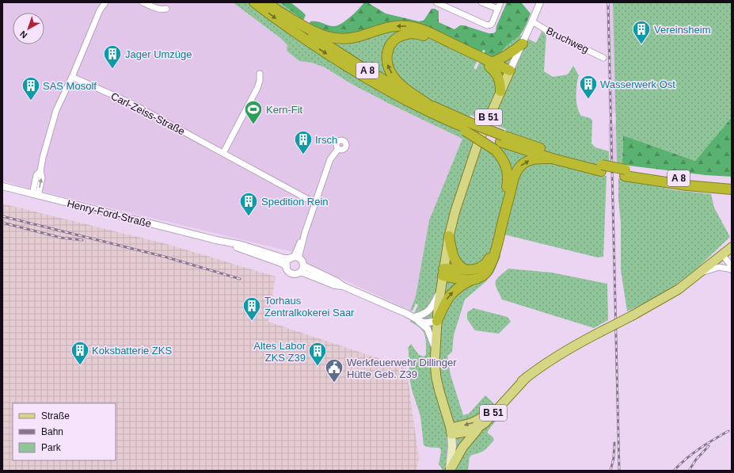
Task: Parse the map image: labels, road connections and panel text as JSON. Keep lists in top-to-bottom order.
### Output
{
  "streets": {
    "highway": ["A 8"],
    "main road": ["B 51"],
    "street": ["Bruchweg", "Carl-Zeiss-Straße", "Henry-Ford-Straße"]
  },
  "places": {
    "building": [
      "Vereinsheim",
      "Jager Umzüge",
      "Wasserwerk Ost",
      "SAS Mosolf",
      "Irsch",
      "Spedition Rein",
      "Torhaus Zentralkokerei Saar",
      "Koksbatterie ZKS",
      "Altes Labor ZKS Z39"
    ],
    "sports": ["Kern-Fit"],
    "public building": ["Werkfeuerwehr Dillinger Hütte Geb. Z39"]
  },
  "legend": ["Straße", "Bahn", "Park"],
  "north": "bottom left"
}
